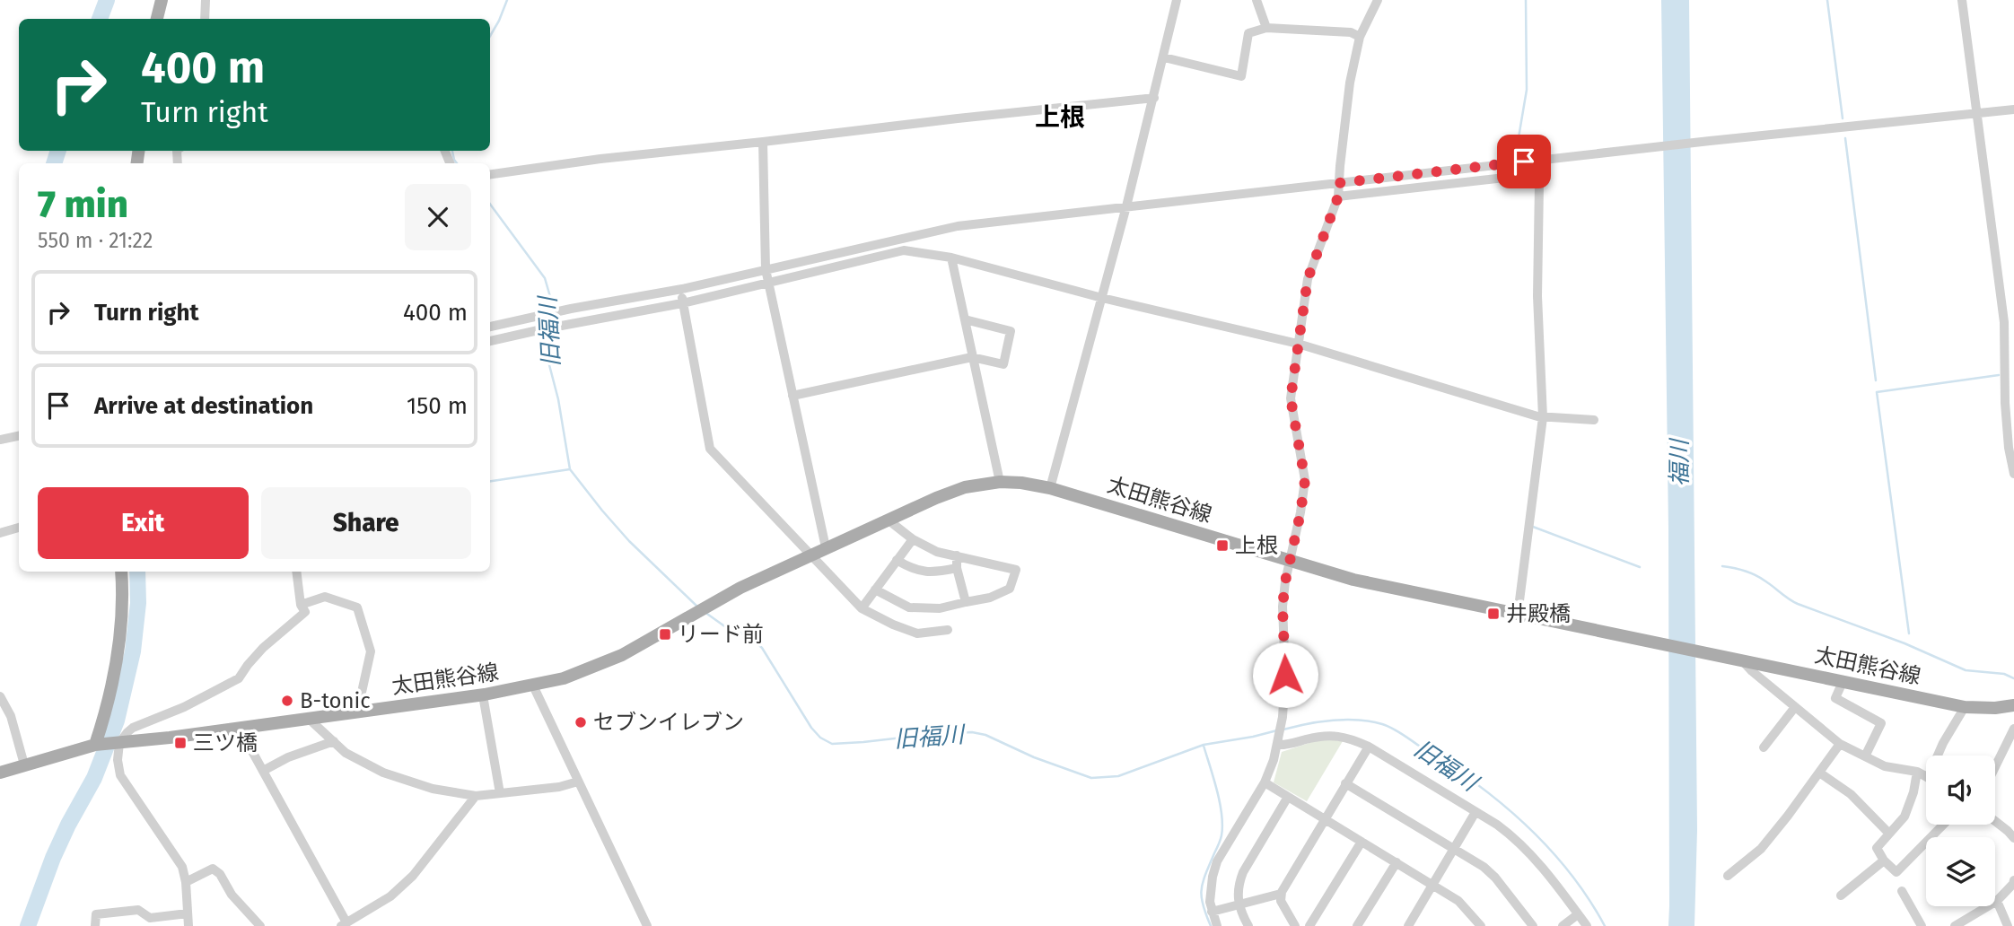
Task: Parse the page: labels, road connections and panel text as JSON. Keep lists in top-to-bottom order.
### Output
{
  "streets": {
    "main road": ["太田熊谷線"]
  },
  "districts": ["上根"],
  "water": ["旧福川", "福川"],
  "places": {
    "transit": [
      "上根",
      "井殿橋",
      "リード前",
      "三ツ橋"
    ],
    "other": ["B-tonic", "セブンイレブン"]
  },
  "page": {
    "turn": ["400 m", "Turn right"],
    "heading": ["7 min", "550 m · 21:22"],
    "list": [
      {
        "name": "Turn right",
        "value": "400 m"
      },
      {
        "name": "Arrive at destination",
        "value": "150 m"
      }
    ],
    "buttons": ["Exit", "Share"]
  }
}
